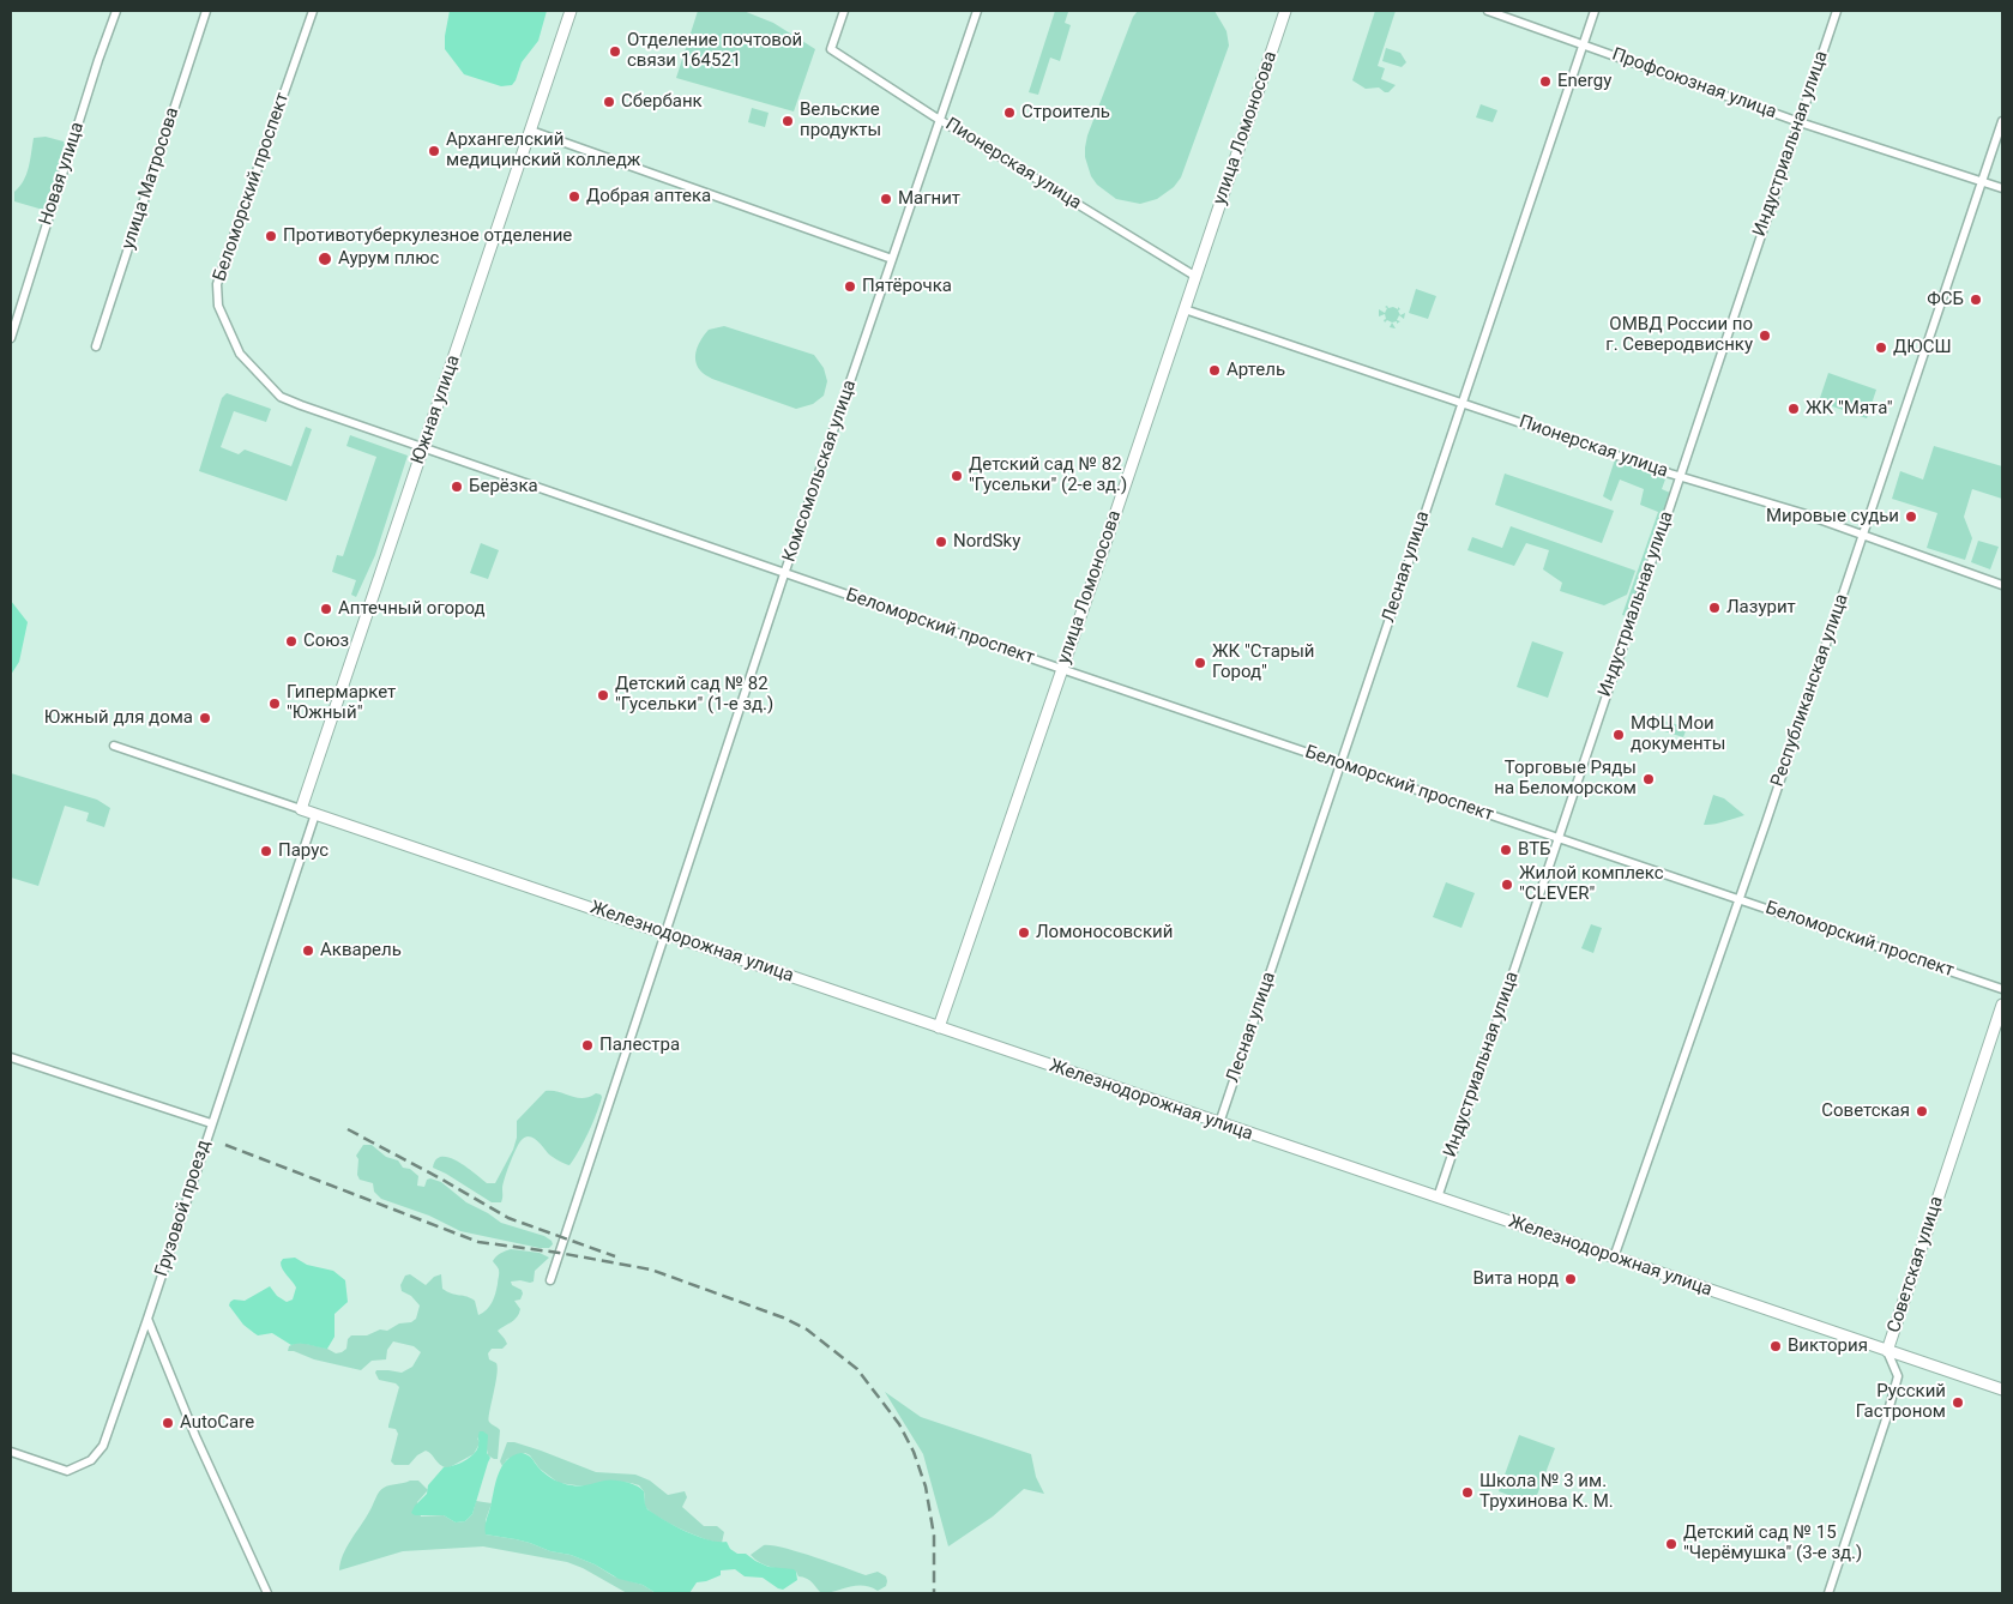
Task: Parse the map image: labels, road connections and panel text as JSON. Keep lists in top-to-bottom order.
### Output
{
  "streets": {
    "main road": [
      "улица Ломоносова",
      "Южная улица",
      "Железнодорожная улица",
      "Советская улица"
    ],
    "street": [
      "Профсоюзная улица",
      "Индустриальная улица",
      "Пионерская улица",
      "Новая улица",
      "улица Матросова",
      "Беломорский проспект",
      "Комсомольская улица",
      "Лесная улица",
      "Республиканская улица",
      "Грузовой проезд"
    ]
  },
  "crossings": [
    ["Профсоюзная улица", "Индустриальная улица"],
    ["Профсоюзная улица", "Лесная улица"],
    ["Профсоюзная улица", "Республиканская улица"],
    ["улица Ломоносова", "Пионерская улица"],
    ["улица Ломоносова", "Беломорский проспект"],
    ["улица Ломоносова", "Железнодорожная улица"],
    ["Индустриальная улица", "Пионерская улица"],
    ["Индустриальная улица", "Беломорский проспект"],
    ["Индустриальная улица", "Железнодорожная улица"],
    ["Пионерская улица", "Комсомольская улица"],
    ["Пионерская улица", "Лесная улица"],
    ["Пионерская улица", "Республиканская улица"],
    ["Беломорский проспект", "Южная улица"],
    ["Беломорский проспект", "Комсомольская улица"],
    ["Беломорский проспект", "Лесная улица"],
    ["Беломорский проспект", "Республиканская улица"],
    ["Южная улица", "Железнодорожная улица"],
    ["Комсомольская улица", "Железнодорожная улица"],
    ["Лесная улица", "Железнодорожная улица"],
    ["Республиканская улица", "Железнодорожная улица"],
    ["Железнодорожная улица", "Грузовой проезд"],
    ["Железнодорожная улица", "Советская улица"]
  ],
  "places": [
    "Отделение почтовой связи 164521",
    "Energy",
    "Сбербанк",
    "Строитель",
    "Вельские продукты",
    "Архангелский медицинский колледж",
    "Добрая аптека",
    "Магнит",
    "Противотуберкулезное отделение",
    "Аурум плюс",
    "Пятёрочка",
    "ФСБ",
    "ОМВД России по г. Северодвиснку",
    "ДЮСШ",
    "Артель",
    "ЖК \"Мята\"",
    "Детский сад № 82 \"Гусельки\" (2-е зд.)",
    "Берёзка",
    "Мировые судьи",
    "NordSky",
    "Лазурит",
    "Аптечный огород",
    "Союз",
    "ЖК \"Старый Город\"",
    "Детский сад № 82 \"Гусельки\" (1-е зд.)",
    "Гипермаркет \"Южный\"",
    "Южный для дома",
    "МФЦ Мои документы",
    "Торговые Ряды на Беломорском",
    "ВТБ",
    "Парус",
    "Жилой комплекс \"СLEVER\"",
    "Ломоносовский",
    "Акварель",
    "Палестра",
    "Советская",
    "Вита норд",
    "Виктория",
    "Русский Гастроном",
    "AutoCare",
    "Школа № 3 им. Трухинова К. М.",
    "Детский сад № 15 \"Черёмушка\" (3-е зд.)"
  ]
}
